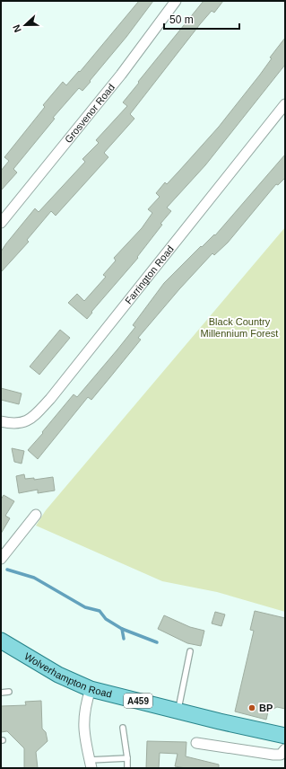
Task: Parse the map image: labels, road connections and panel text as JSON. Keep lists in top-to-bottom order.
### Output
{
  "streets": {
    "main road": ["Wolverhampton Road", "A459"],
    "street": ["Grosvenor Road", "Farrington Road"]
  },
  "parks": ["Black Country Millennium Forest"],
  "places": ["BP"],
  "scale_bar": "50 m",
  "north": "left"
}
